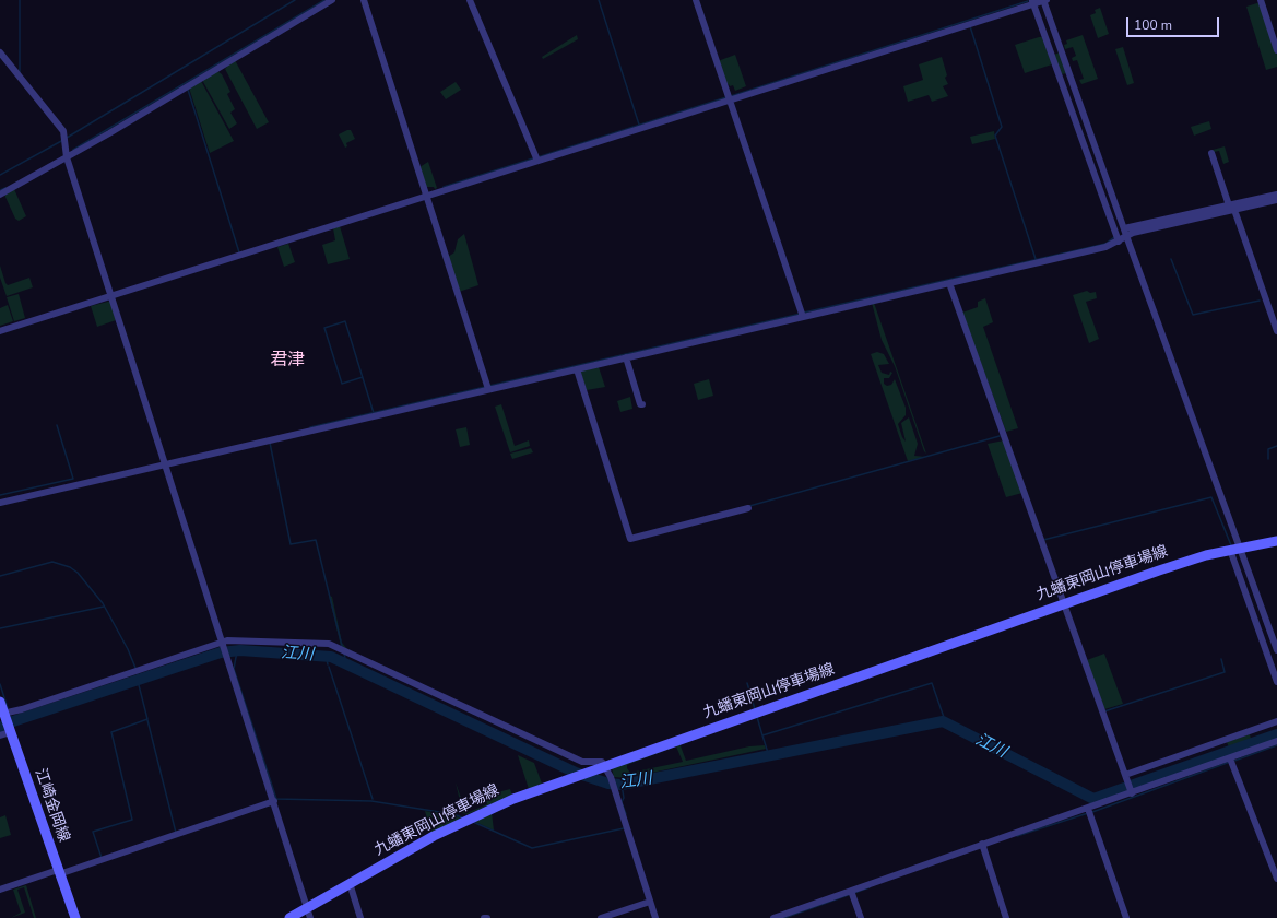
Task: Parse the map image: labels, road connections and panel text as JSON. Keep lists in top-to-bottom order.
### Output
{
  "streets": {
    "main road": ["九蟠東岡山停車場線", "江崎金岡線"]
  },
  "districts": ["君津"],
  "water": ["江川"],
  "scale_bar": "100 m"
}
